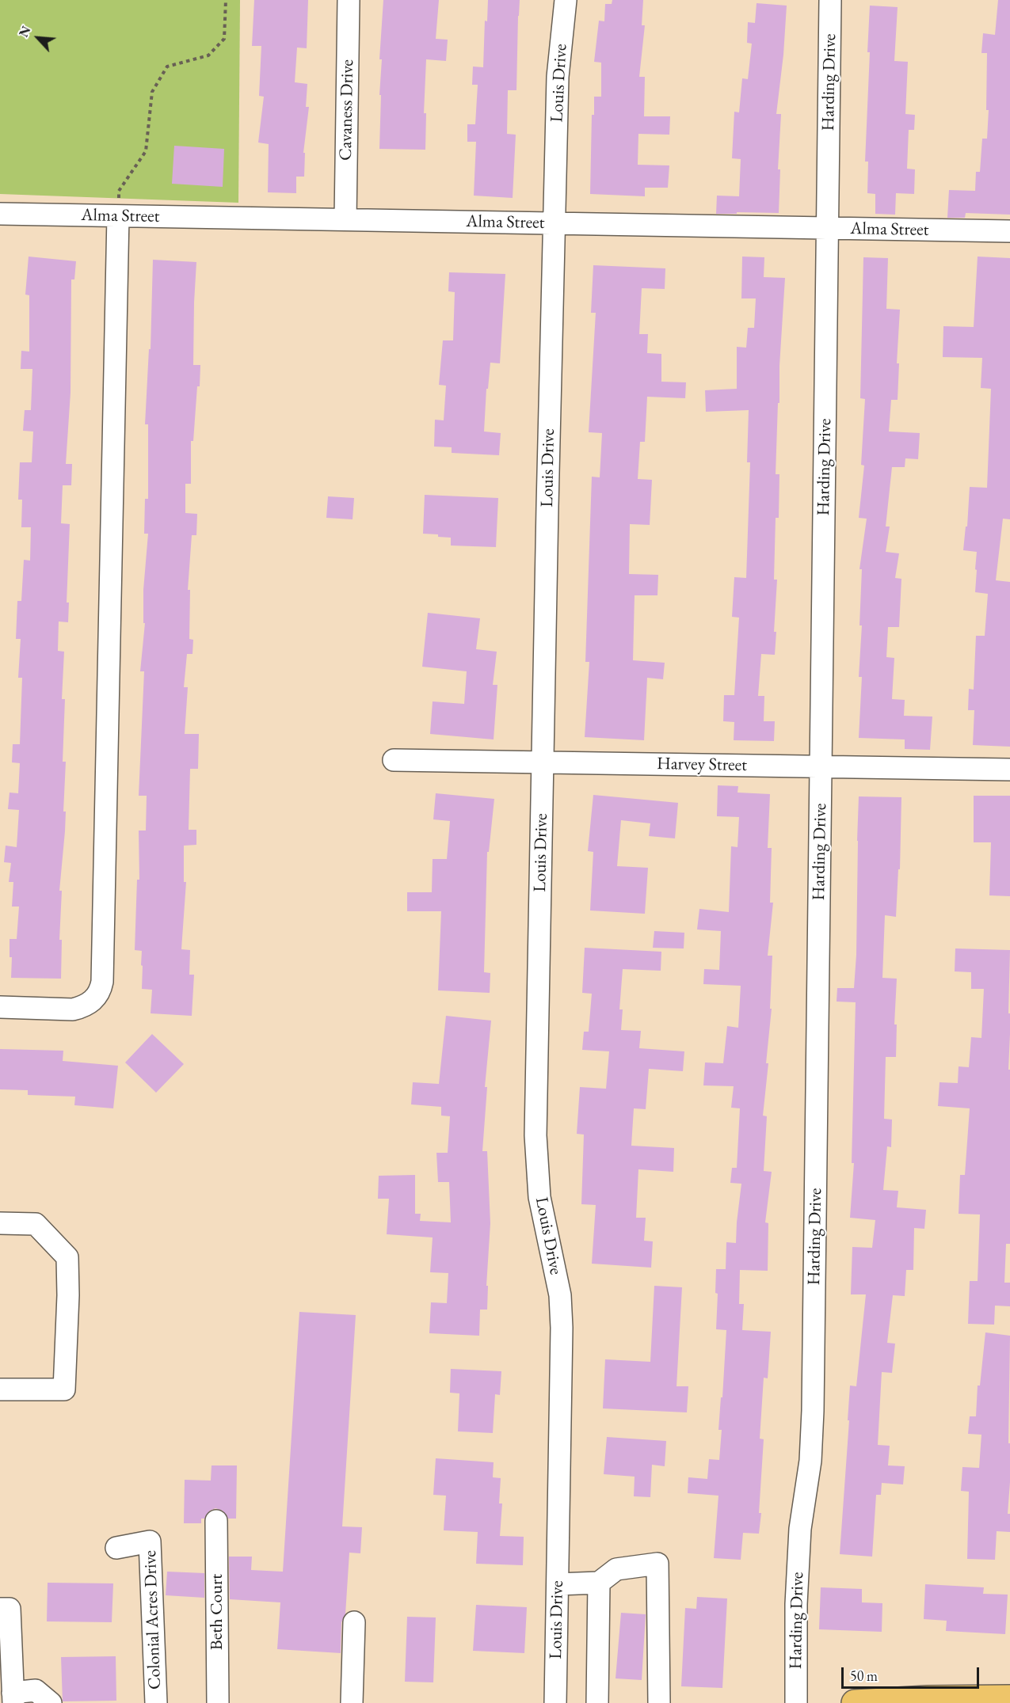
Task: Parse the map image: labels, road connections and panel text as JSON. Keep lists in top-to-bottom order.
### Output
{
  "streets": {
    "street": [
      "Harding Drive",
      "Louis Drive",
      "Cavaness Drive",
      "Alma Street",
      "Harvey Street",
      "Beth Court",
      "Colonial Acres Drive"
    ]
  },
  "crossings": [
    ["Harding Drive", "Alma Street"],
    ["Harding Drive", "Harvey Street"],
    ["Louis Drive", "Alma Street"],
    ["Louis Drive", "Harvey Street"],
    ["Cavaness Drive", "Alma Street"]
  ],
  "scale_bar": "50 m",
  "north": "top left"
}
